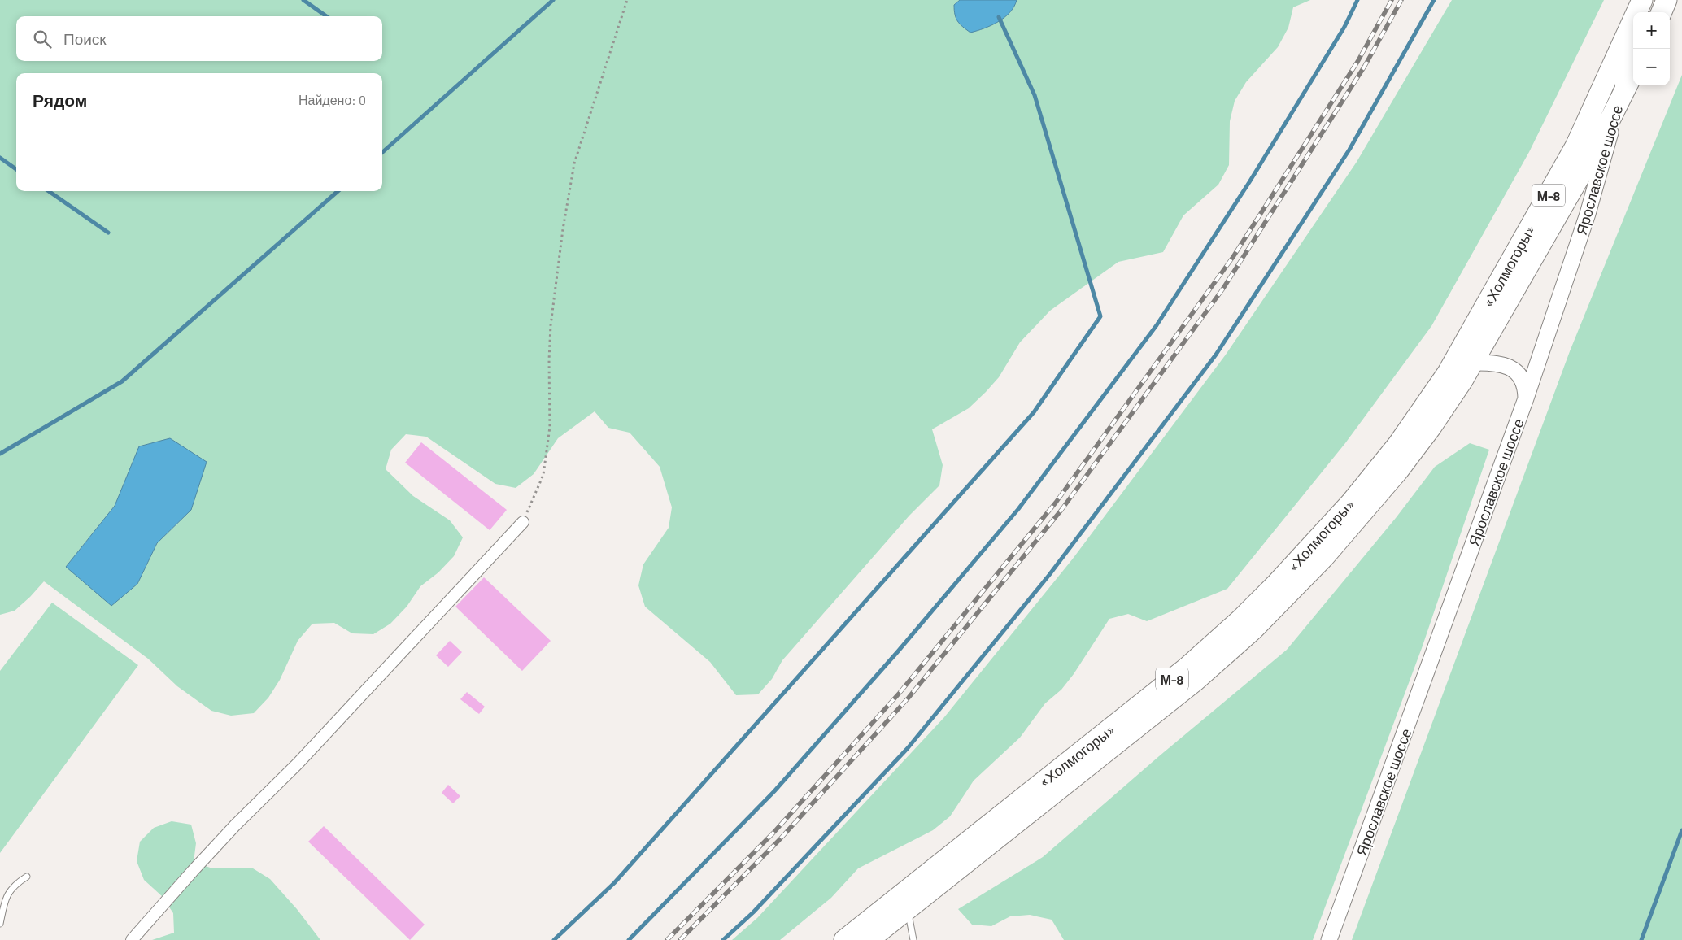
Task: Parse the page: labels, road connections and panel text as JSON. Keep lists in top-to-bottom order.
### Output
{
  "streets": {
    "highway": ["М-8", "«Холмогоры»"],
    "main road": ["Ярославское шоссе"]
  },
  "crossings": [
    ["Ярославское шоссе", "«Холмогоры»"]
  ],
  "page": {
    "map_buttons": ["+", "−"],
    "search": "Поиск",
    "heading": ["Рядом", "Найдено: 0"]
  }
}
